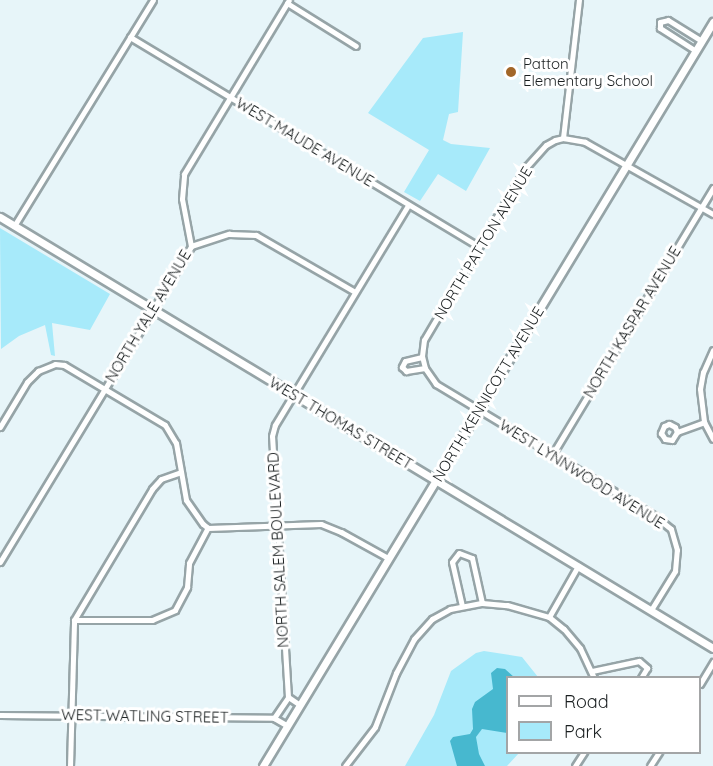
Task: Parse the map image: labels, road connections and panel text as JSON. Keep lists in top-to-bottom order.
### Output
{
  "streets": {
    "street": [
      "WEST MAUDE AVENUE",
      "NORTH PATTON AVENUE",
      "NORTH YALE AVENUE",
      "NORTH KASPAR AVENUE",
      "NORTH KENNICOTT AVENUE",
      "WEST THOMAS STREET",
      "WEST LYNNWOOD AVENUE",
      "NORTH SALEM BOULEVARD",
      "WEST WATLING STREET"
    ]
  },
  "crossings": [
    ["WEST MAUDE AVENUE", "NORTH PATTON AVENUE"],
    ["WEST MAUDE AVENUE", "NORTH YALE AVENUE"],
    ["WEST MAUDE AVENUE", "NORTH SALEM BOULEVARD"],
    ["NORTH YALE AVENUE", "WEST THOMAS STREET"],
    ["NORTH KASPAR AVENUE", "WEST LYNNWOOD AVENUE"],
    ["NORTH KENNICOTT AVENUE", "WEST THOMAS STREET"],
    ["NORTH KENNICOTT AVENUE", "WEST LYNNWOOD AVENUE"],
    ["NORTH KENNICOTT AVENUE", "WEST WATLING STREET"],
    ["WEST THOMAS STREET", "WEST LYNNWOOD AVENUE"],
    ["WEST THOMAS STREET", "NORTH SALEM BOULEVARD"]
  ],
  "places": ["Patton Elementary School"],
  "legend": ["Road", "Park"]
}
